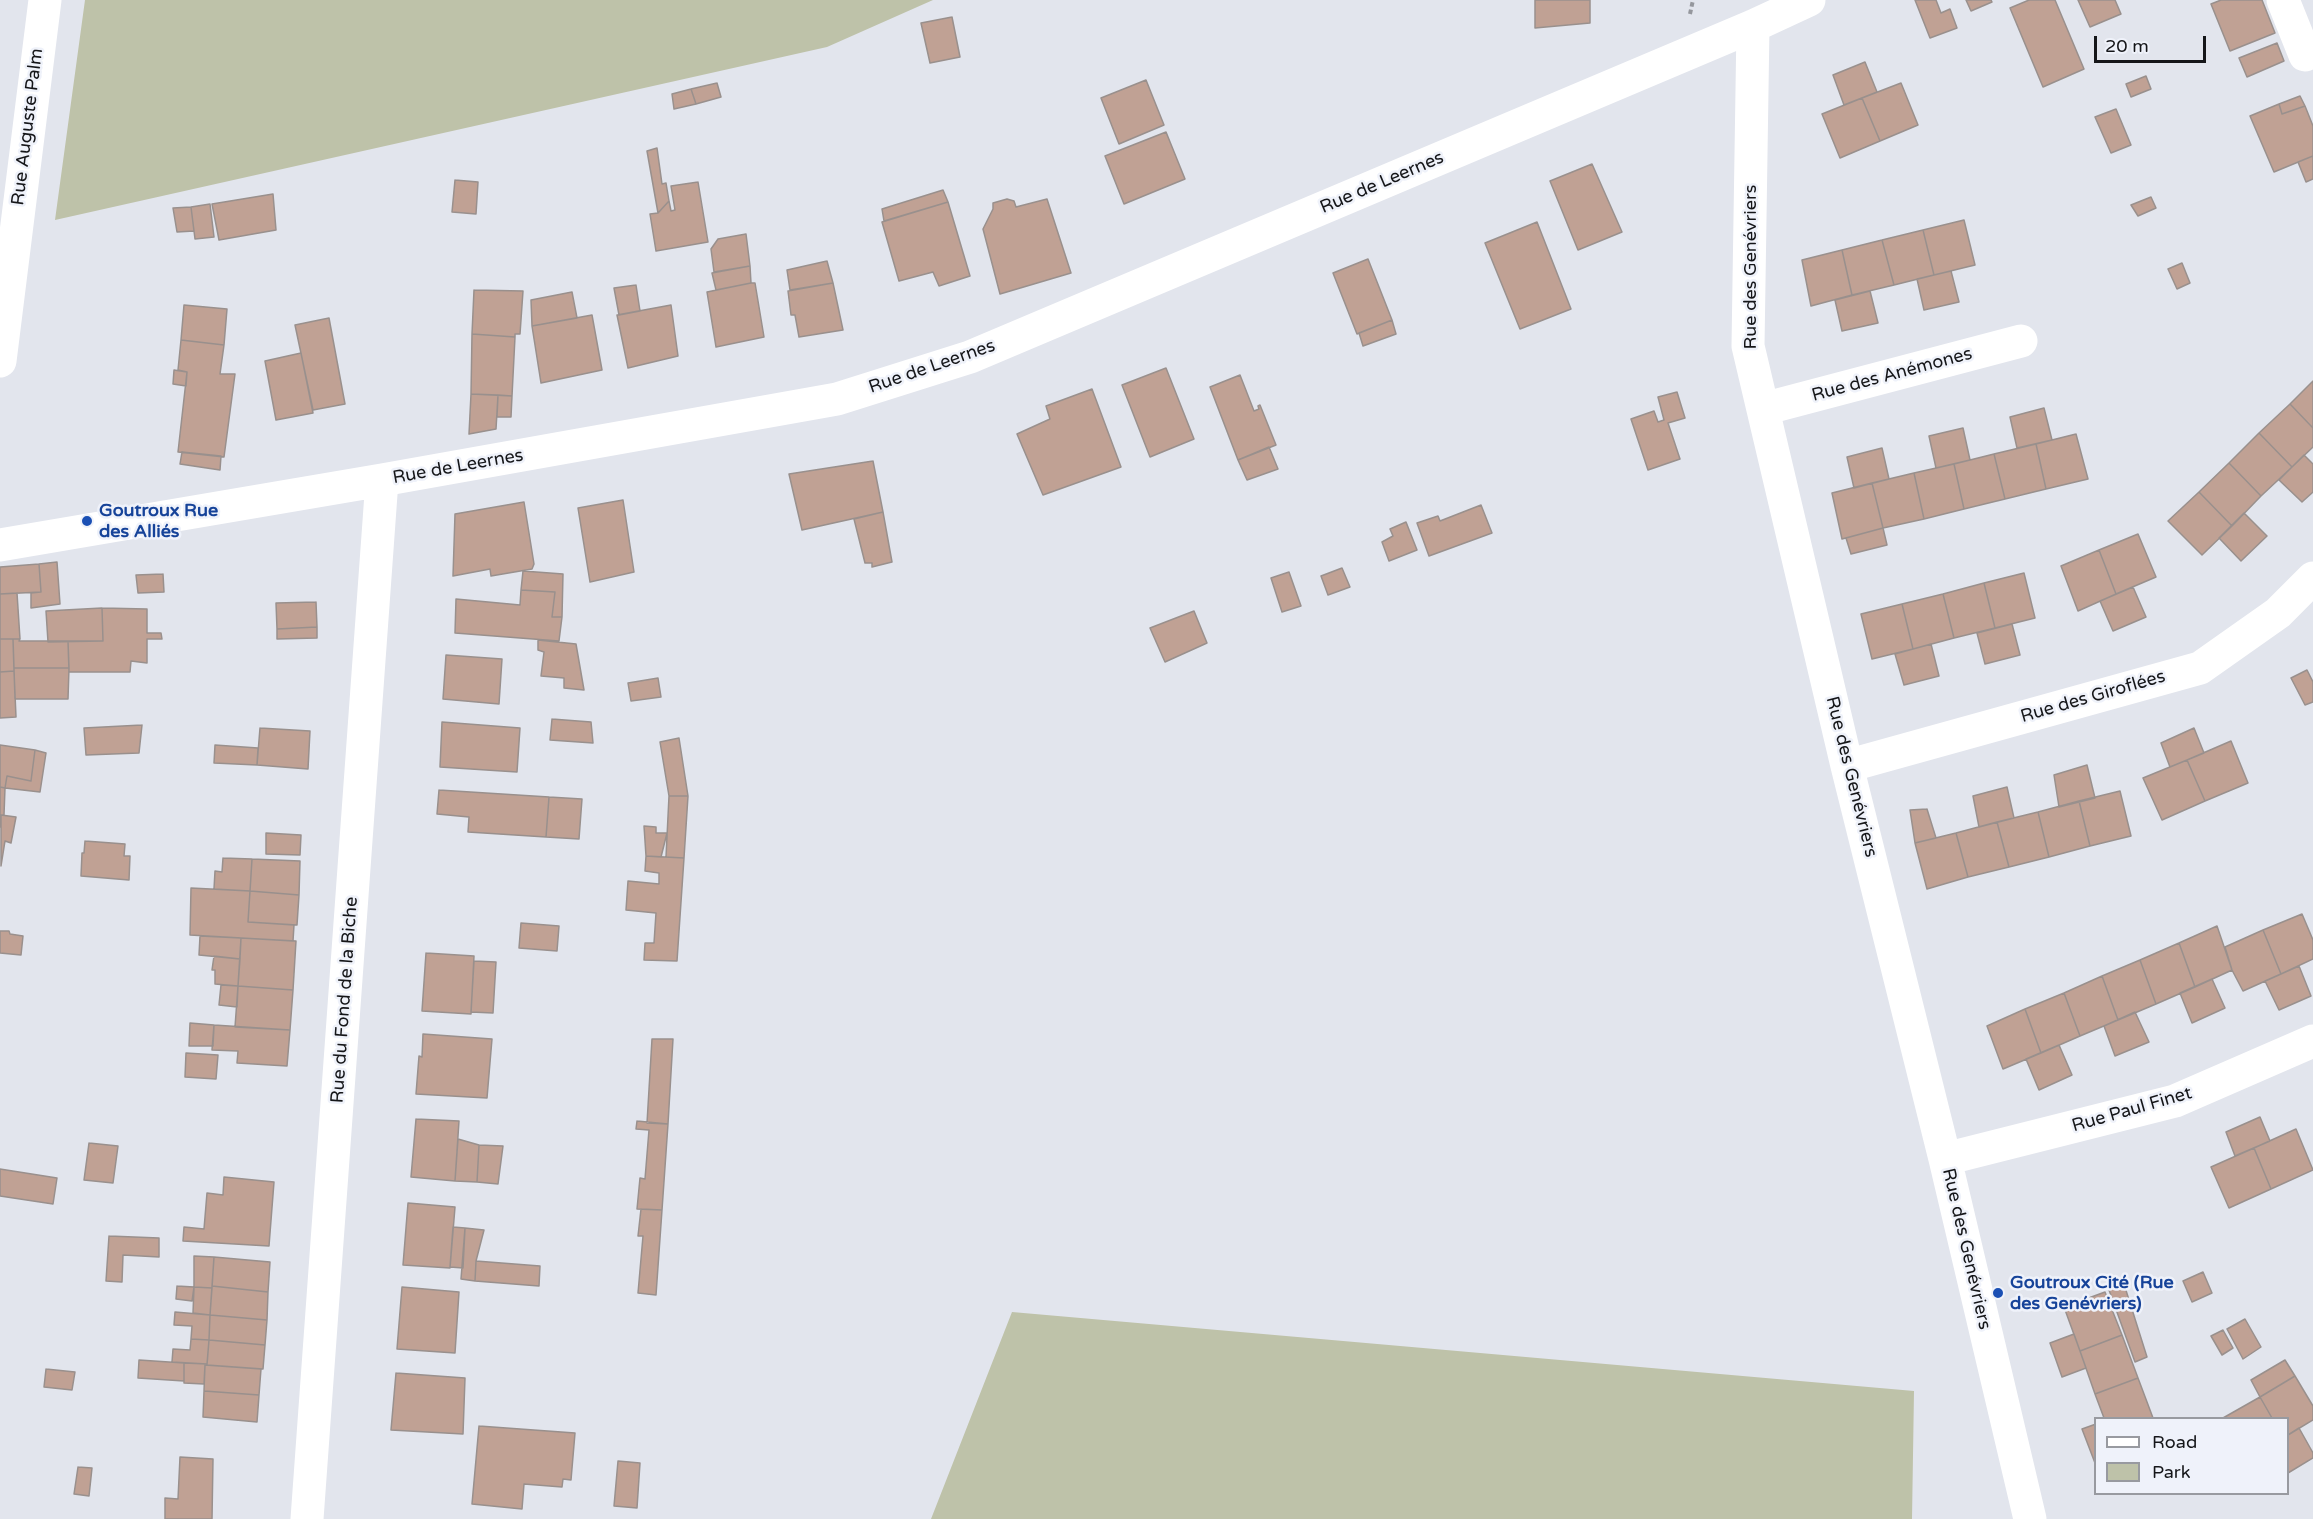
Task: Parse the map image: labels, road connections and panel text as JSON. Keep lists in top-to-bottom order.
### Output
{
  "streets": {
    "street": [
      "Rue Auguste Palm",
      "Rue de Leernes",
      "Rue des Genévriers",
      "Rue des Anémones",
      "Rue des Giroflées",
      "Rue du Fond de la Biche",
      "Rue Paul Finet"
    ]
  },
  "crossings": [
    ["Rue de Leernes", "Rue des Genévriers"],
    ["Rue de Leernes", "Rue du Fond de la Biche"],
    ["Rue des Genévriers", "Rue des Anémones"],
    ["Rue des Genévriers", "Rue des Giroflées"],
    ["Rue des Genévriers", "Rue Paul Finet"]
  ],
  "places": ["Goutroux Rue des Alliés", "Goutroux Cité (Rue des Genévriers)"],
  "legend": ["Road", "Park"],
  "scale_bar": "20 m"
}
